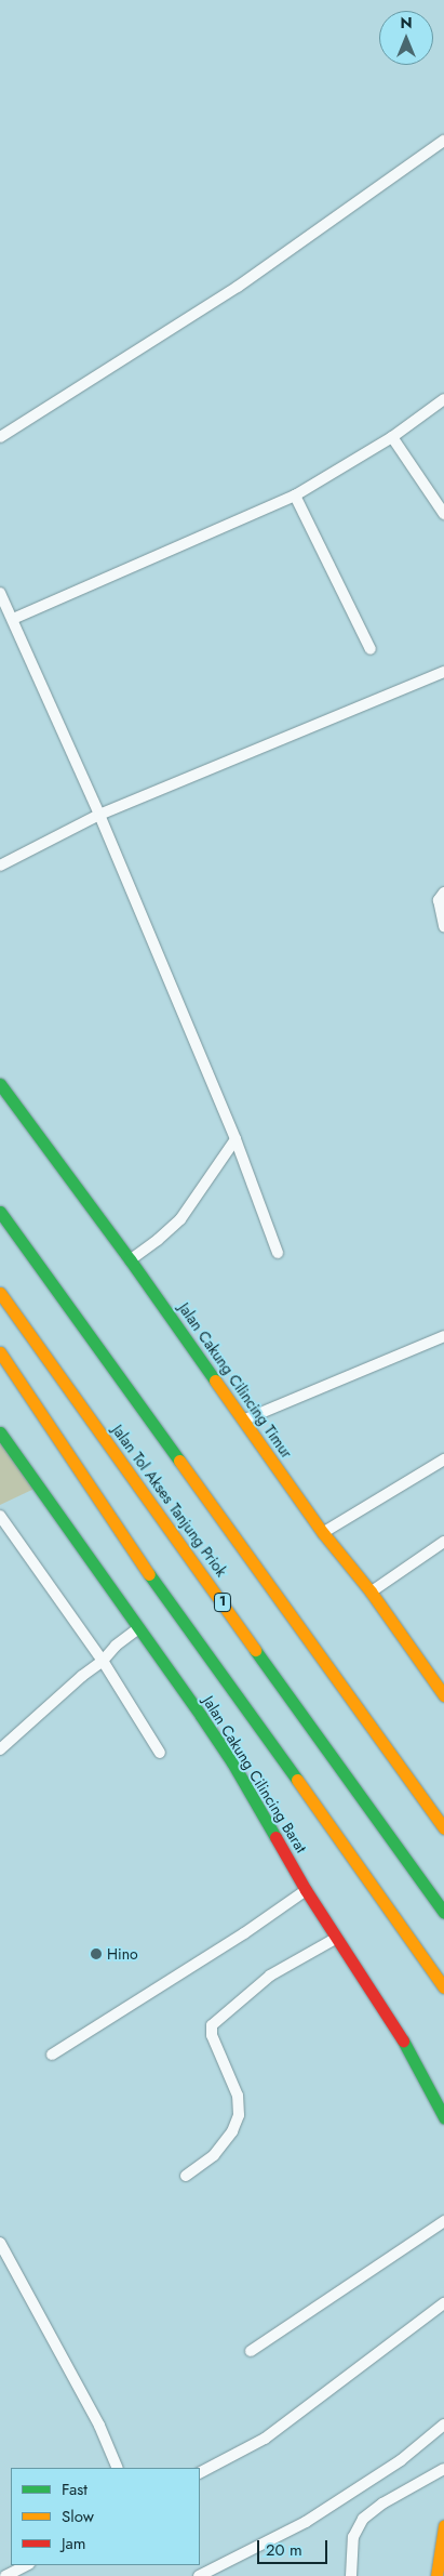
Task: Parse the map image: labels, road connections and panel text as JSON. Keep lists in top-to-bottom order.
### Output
{
  "streets": {
    "highway": [
      "Jalan Cakung Cilincing Timur",
      "Jalan Tol Akses Tanjung Priok",
      "1",
      "Jalan Cakung Cilincing Barat"
    ]
  },
  "places": ["Hino"],
  "legend": ["Fast", "Slow", "Jam"],
  "scale_bar": "20 m",
  "north": "top"
}
